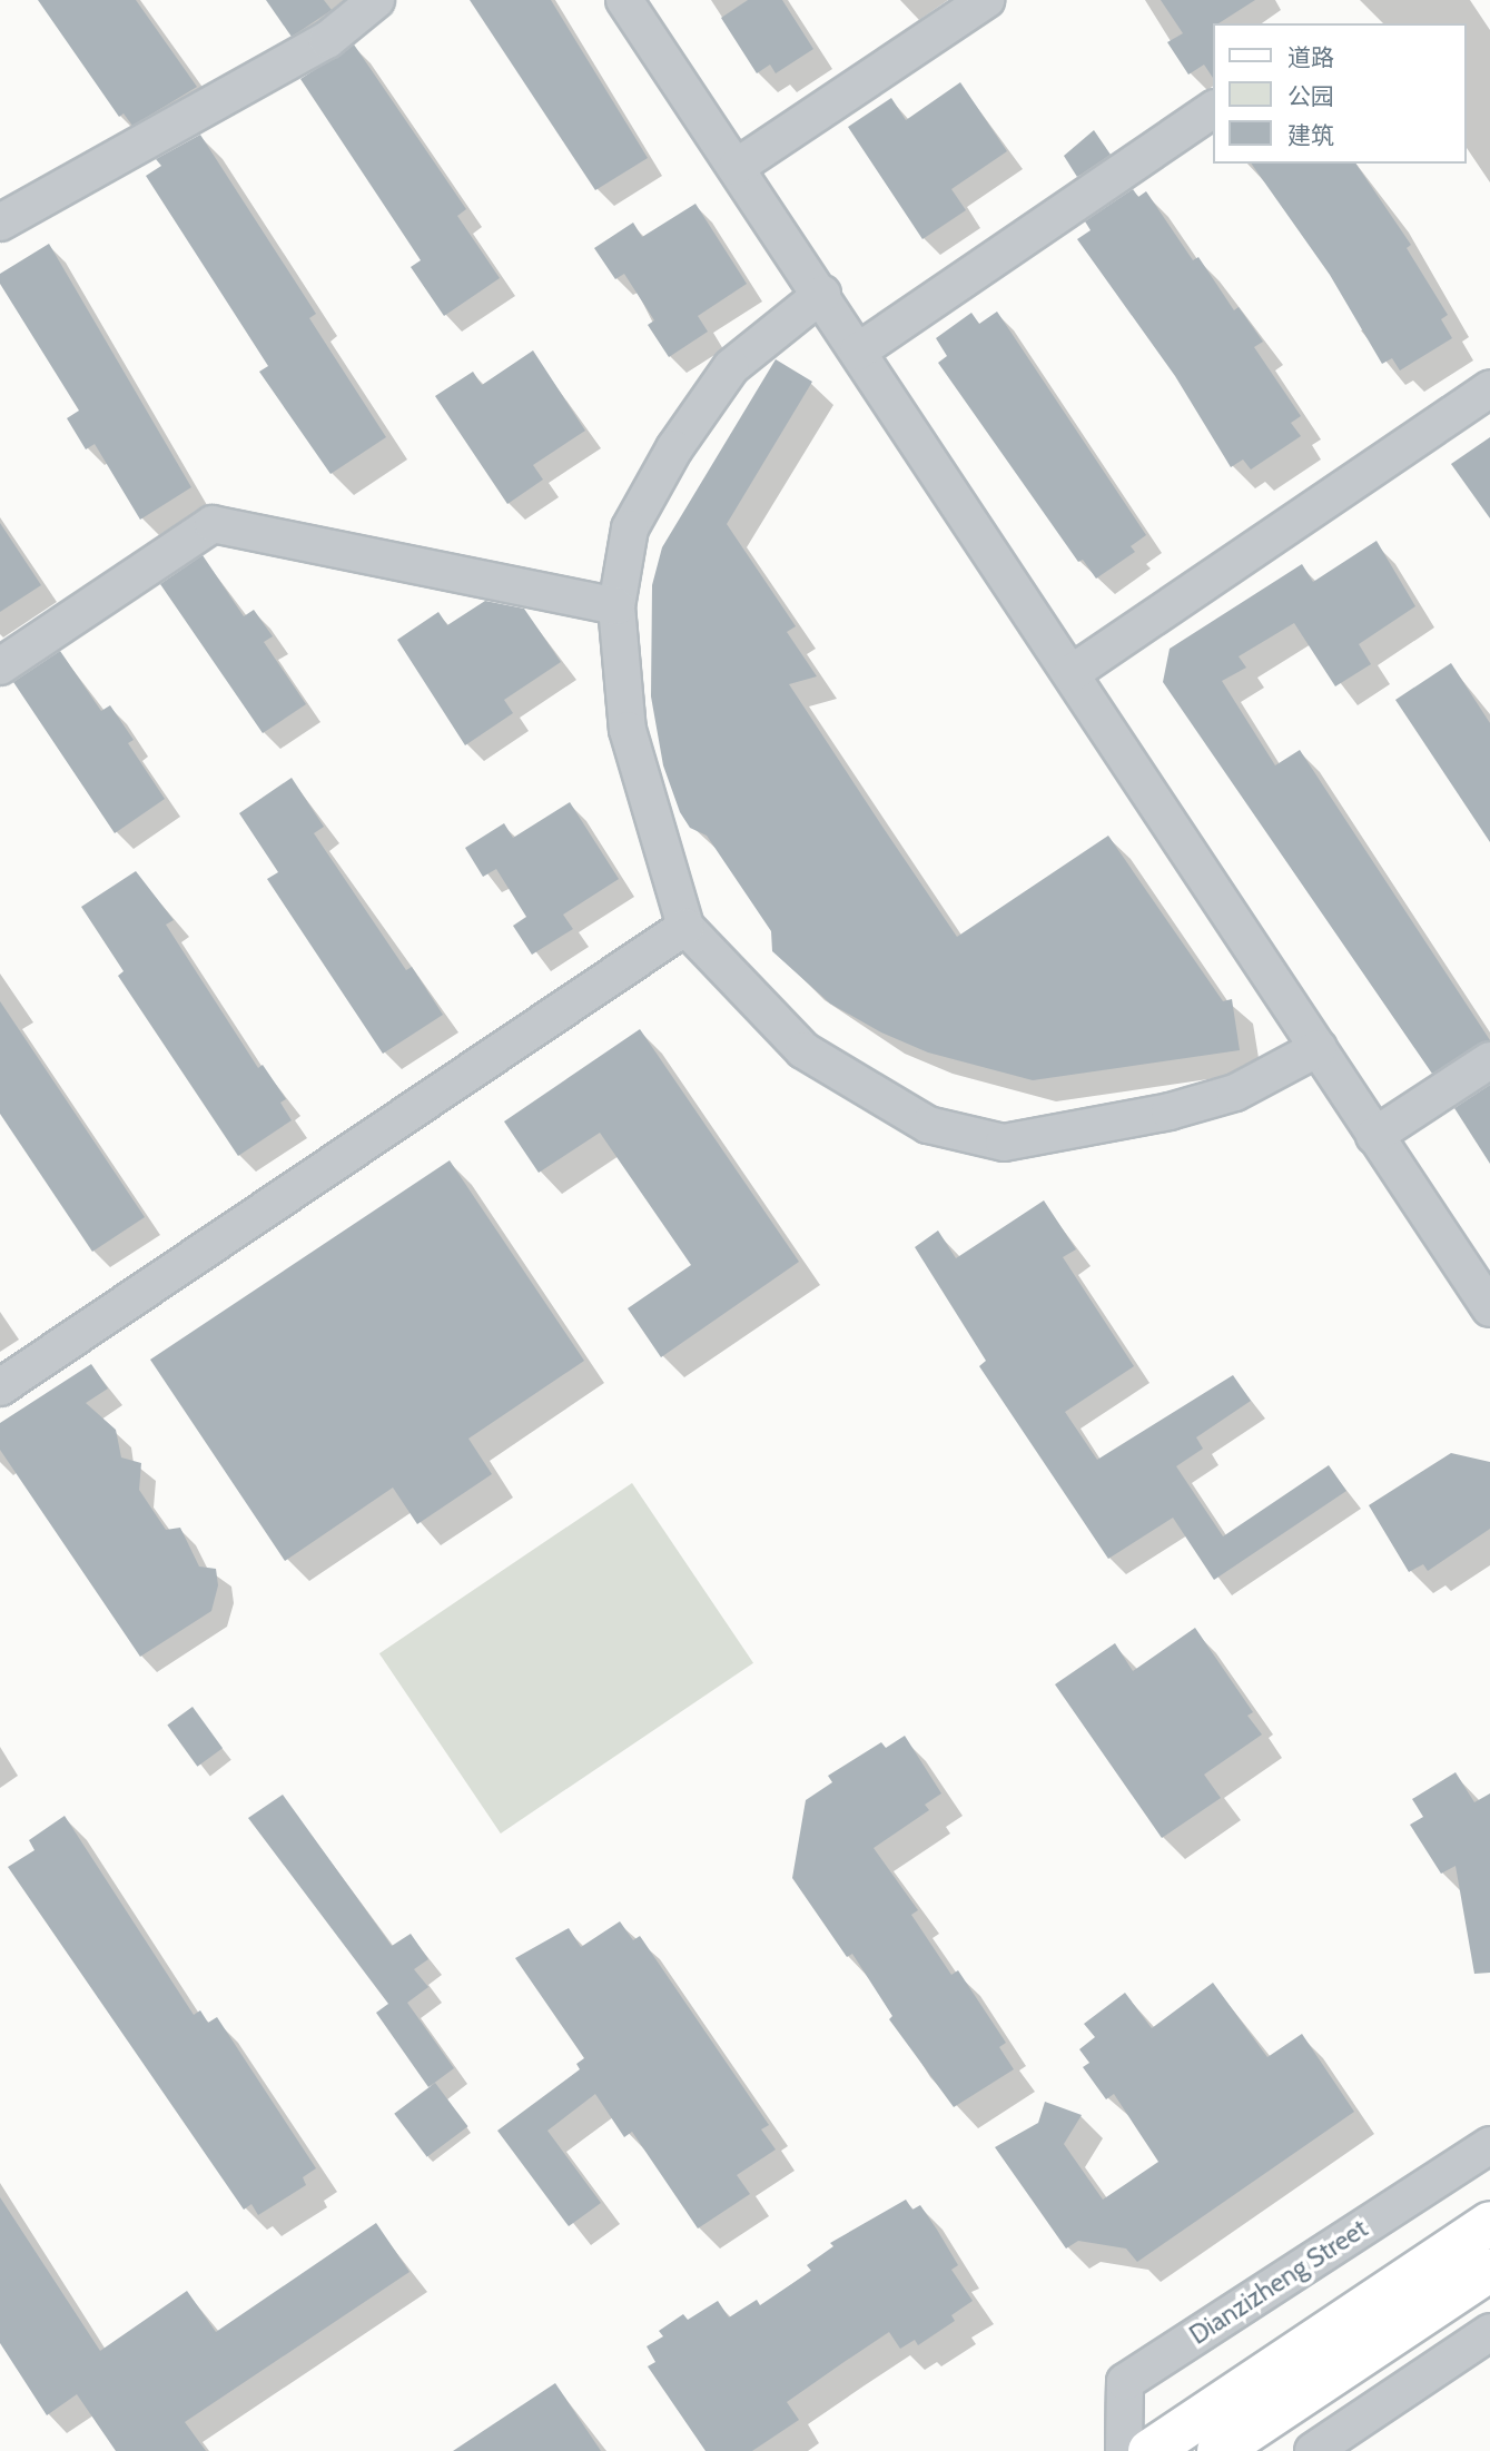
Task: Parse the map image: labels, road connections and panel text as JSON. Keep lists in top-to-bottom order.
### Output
{
  "streets": {
    "street": ["Dianzizheng Street"]
  },
  "legend": ["道路", "公园", "建筑"]
}
